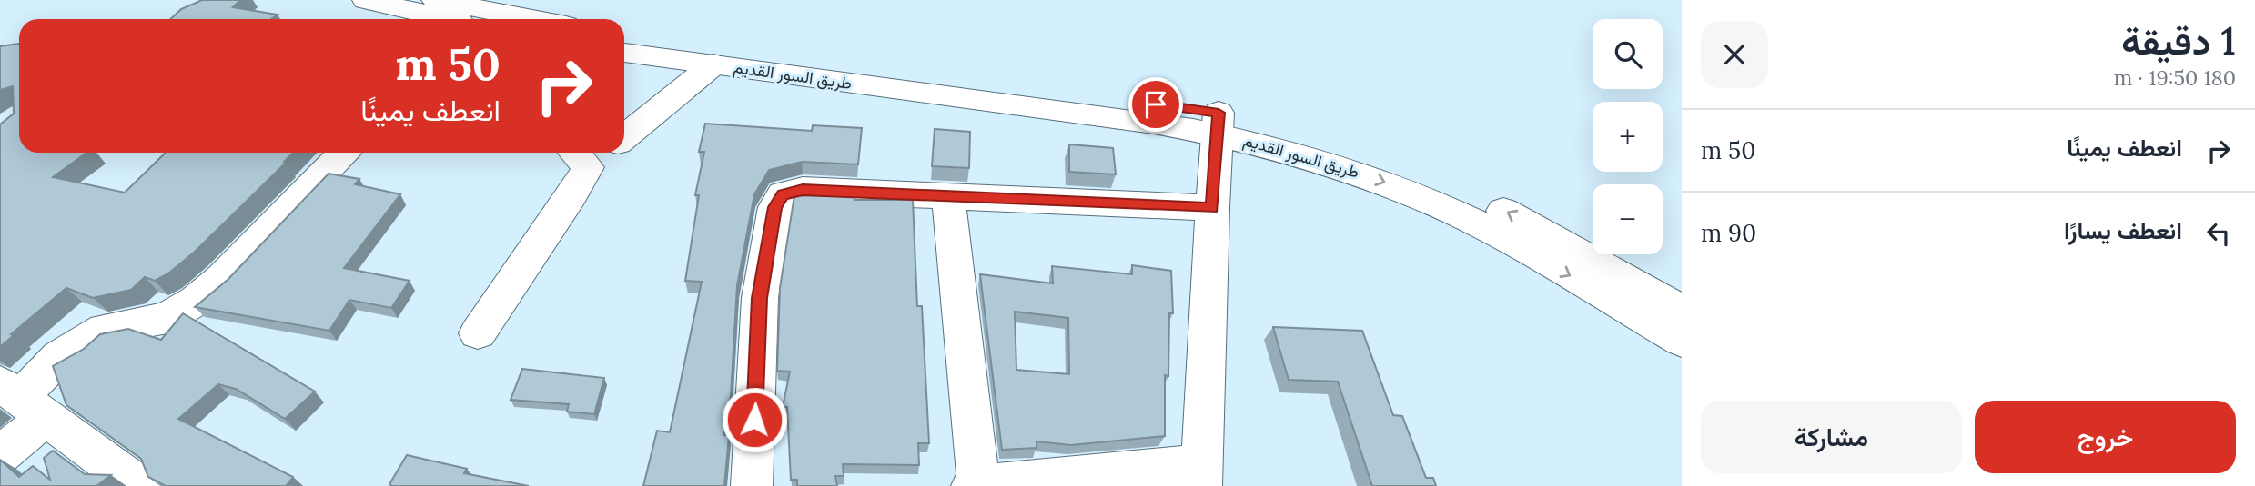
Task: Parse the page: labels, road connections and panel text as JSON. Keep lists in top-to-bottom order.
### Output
{
  "streets": {
    "main road": ["طريق السور القديم"]
  },
  "page": {
    "heading": ["1 دقيقة", "180 m · 19:50"],
    "map_buttons": ["+", "−"],
    "turn": ["50 m", "انعطف يمينًا"],
    "list": [
      {
        "name": "انعطف يمينًا",
        "value": "50 m"
      },
      {
        "name": "انعطف يسارًا",
        "value": "90 m"
      }
    ],
    "buttons": ["خروج", "مشاركة"]
  }
}
